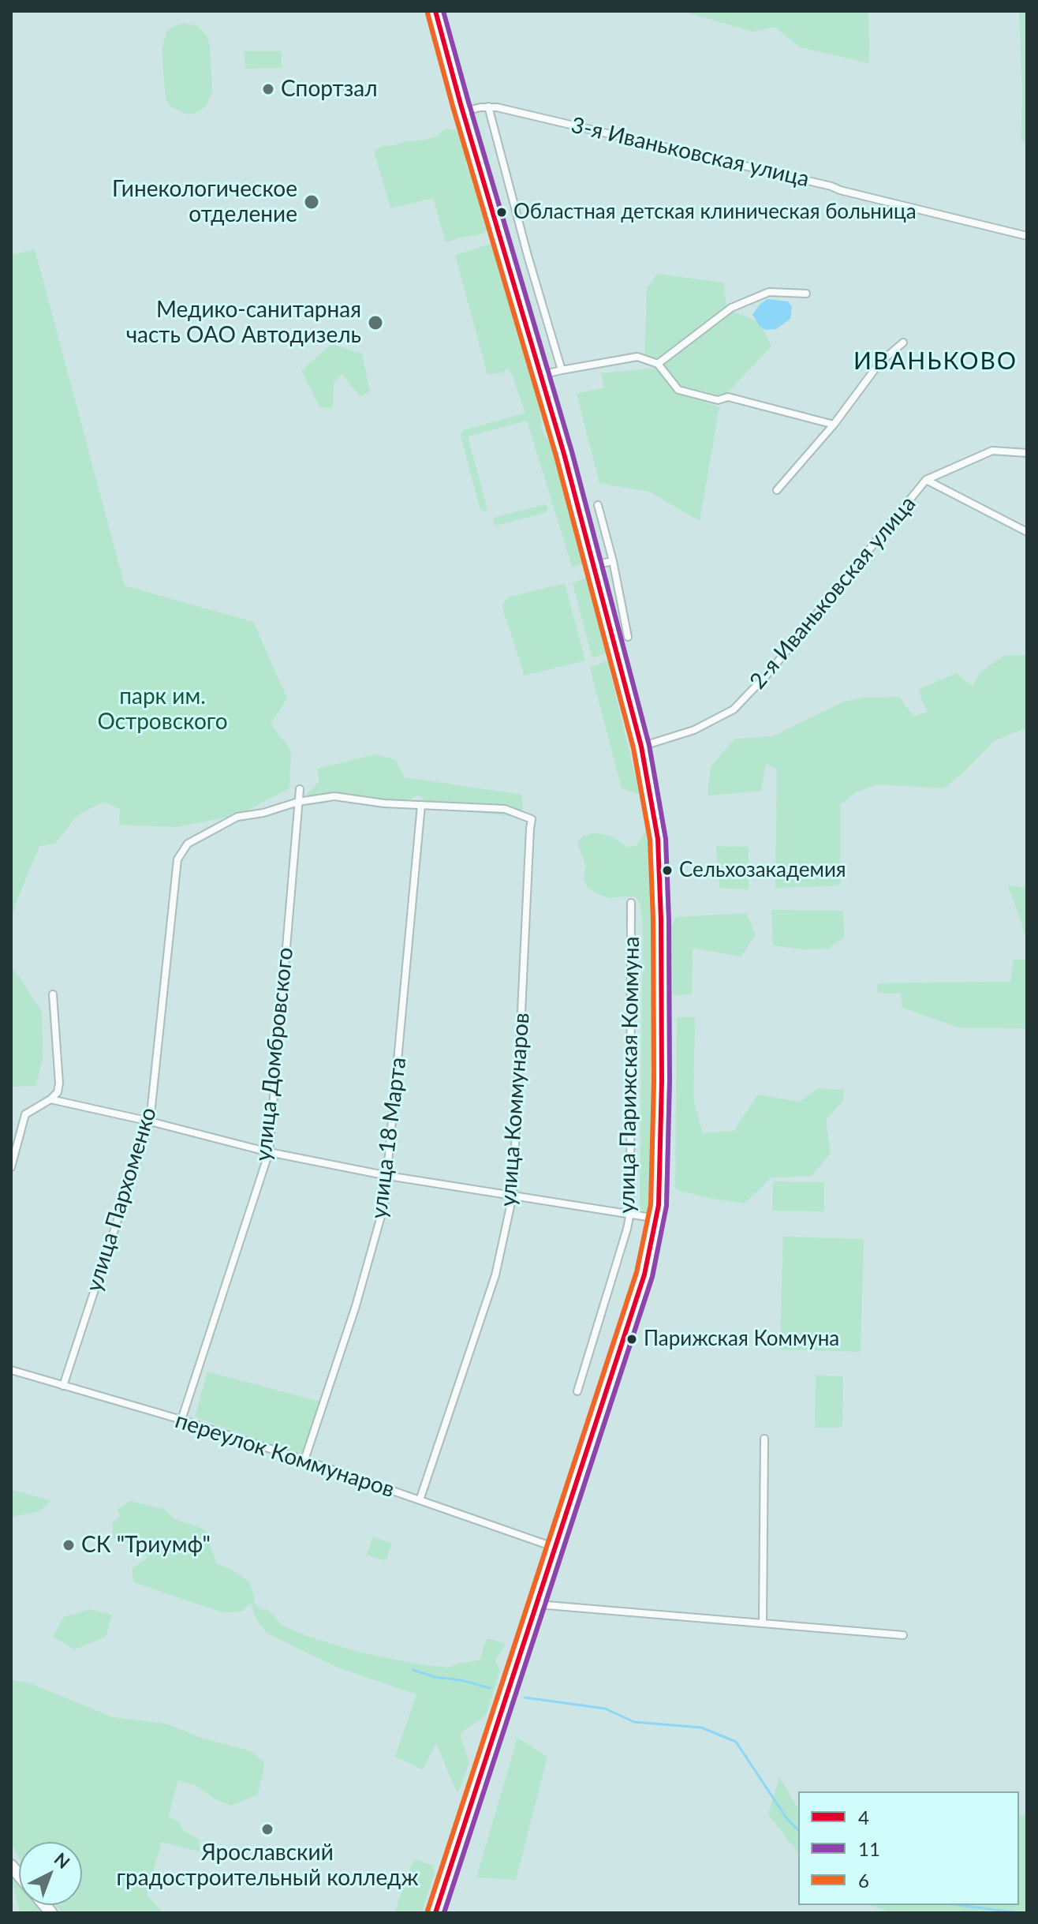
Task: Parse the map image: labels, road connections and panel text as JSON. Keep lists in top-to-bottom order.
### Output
{
  "streets": {
    "street": [
      "3-я Иваньковская улица",
      "2-я Иваньковская улица",
      "улица Домбровского",
      "улица Парижская Коммуна",
      "улица Коммунаров",
      "улица 18 Марта",
      "улица Пархоменко",
      "переулок Коммунаров"
    ]
  },
  "crossings": [
    ["улица Домбровского", "улица Пархоменко"],
    ["улица Домбровского", "переулок Коммунаров"],
    ["улица Коммунаров", "улица 18 Марта"],
    ["улица Коммунаров", "переулок Коммунаров"],
    ["улица 18 Марта", "переулок Коммунаров"],
    ["улица Пархоменко", "переулок Коммунаров"]
  ],
  "districts": ["ИВАНЬКОВО"],
  "parks": ["парк им. Островского"],
  "places": [
    "Спортзал",
    "Гинекологическое отделение",
    "Областная детская клиническая больница",
    "Медико-санитарная часть ОАО Автодизель",
    "Сельхозакадемия",
    "Парижская Коммуна",
    "СК \"Триумф\"",
    "Ярославский градостроительный колледж"
  ],
  "lines": ["transit line 4", "transit line 11", "transit line 6"],
  "legend": ["4", "11", "6"],
  "north": "top right"
}
